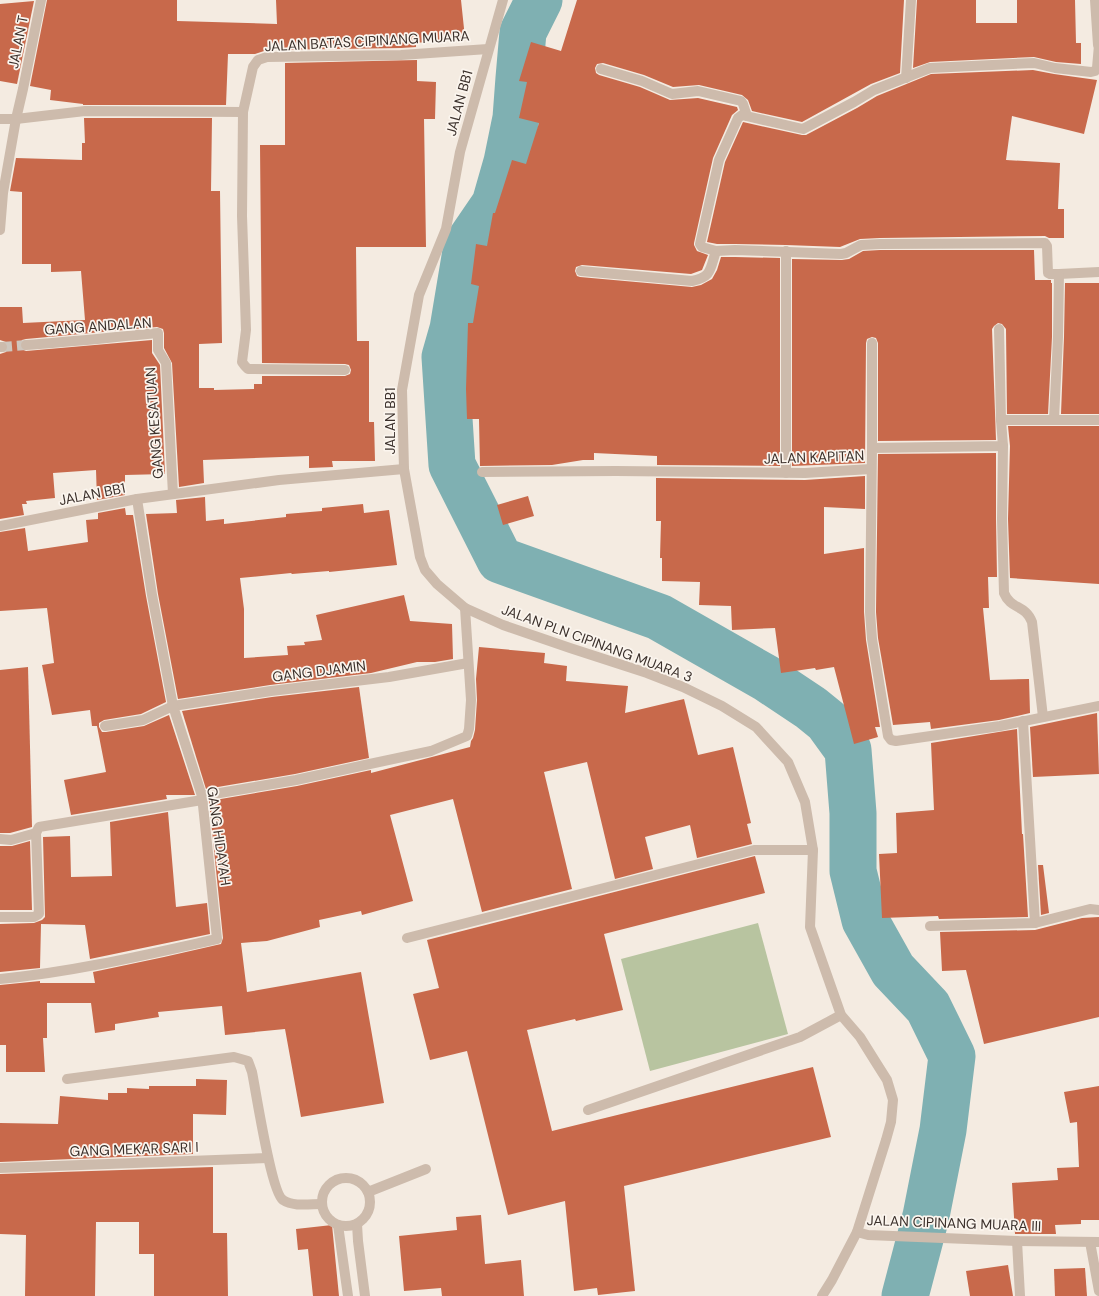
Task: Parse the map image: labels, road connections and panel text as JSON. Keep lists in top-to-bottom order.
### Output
{
  "streets": {
    "street": [
      "JALAN BATAS CIPINANG MUARA",
      "JALAN T",
      "JALAN BB1",
      "GANG ANDALAN",
      "GANG KESATUAN",
      "JALAN KAPITAN",
      "JALAN PLN CIPINANG MUARA 3",
      "GANG DJAMIN",
      "GANG HIDAYAH",
      "GANG MEKAR SARI I",
      "JALAN CIPINANG MUARA III"
    ]
  },
  "crossings": [
    ["JALAN BATAS CIPINANG MUARA", "JALAN BB1"],
    ["JALAN BB1", "GANG KESATUAN"],
    ["JALAN BB1", "JALAN PLN CIPINANG MUARA 3"],
    ["JALAN BB1", "GANG HIDAYAH"],
    ["GANG ANDALAN", "GANG KESATUAN"],
    ["JALAN PLN CIPINANG MUARA 3", "JALAN CIPINANG MUARA III"],
    ["GANG DJAMIN", "GANG HIDAYAH"]
  ]
}
